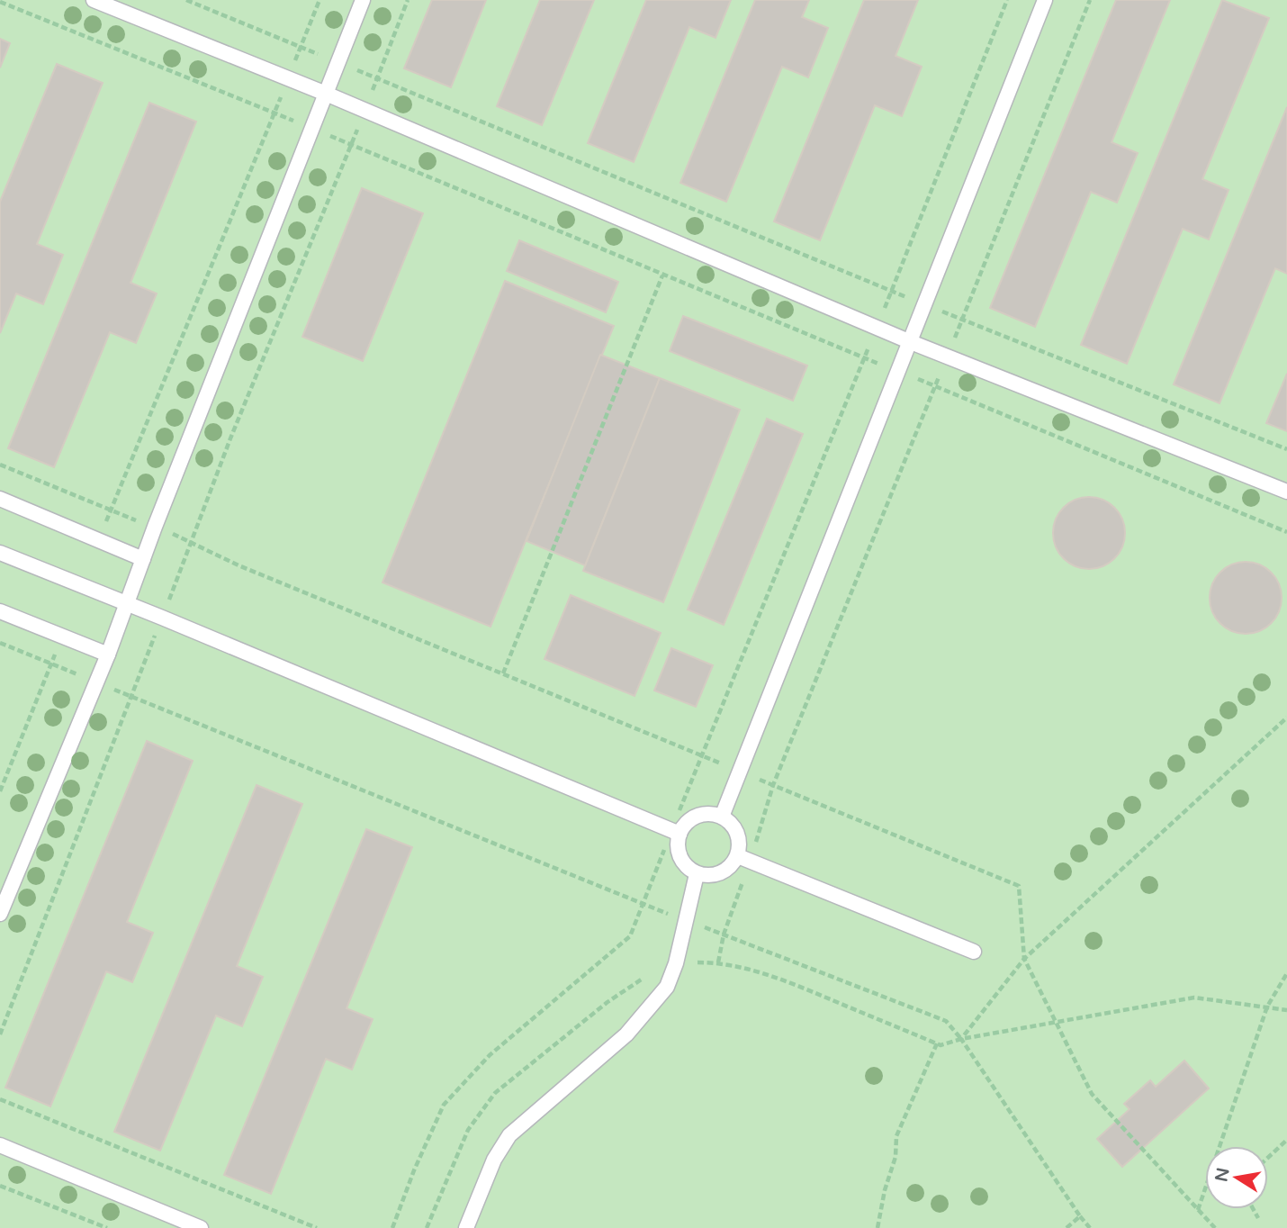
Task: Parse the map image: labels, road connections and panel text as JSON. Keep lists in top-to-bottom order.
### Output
{
  "north": "left"
}
